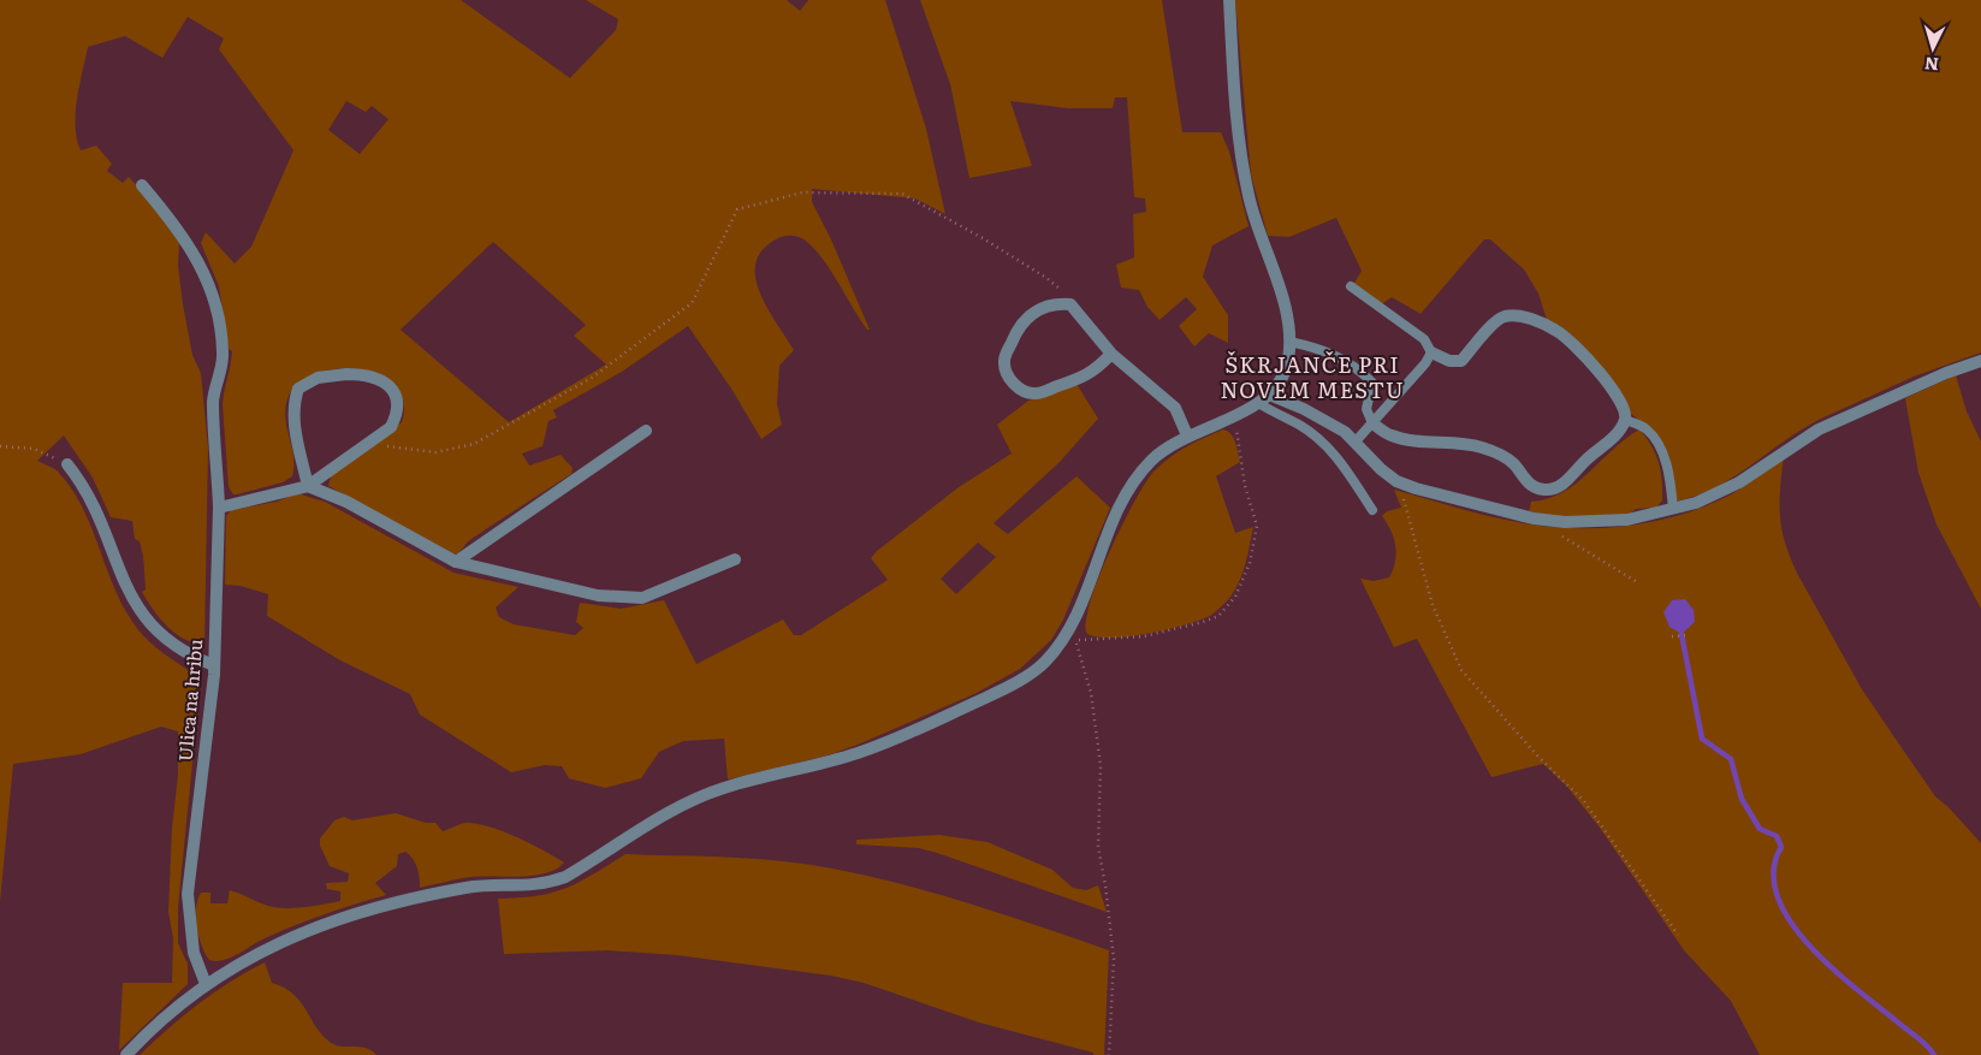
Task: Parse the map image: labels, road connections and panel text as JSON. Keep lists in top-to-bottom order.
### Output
{
  "streets": {
    "street": ["Ulica na hribu"]
  },
  "districts": ["ŠKRJANČE PRI NOVEM MESTU"],
  "north": "bottom"
}
